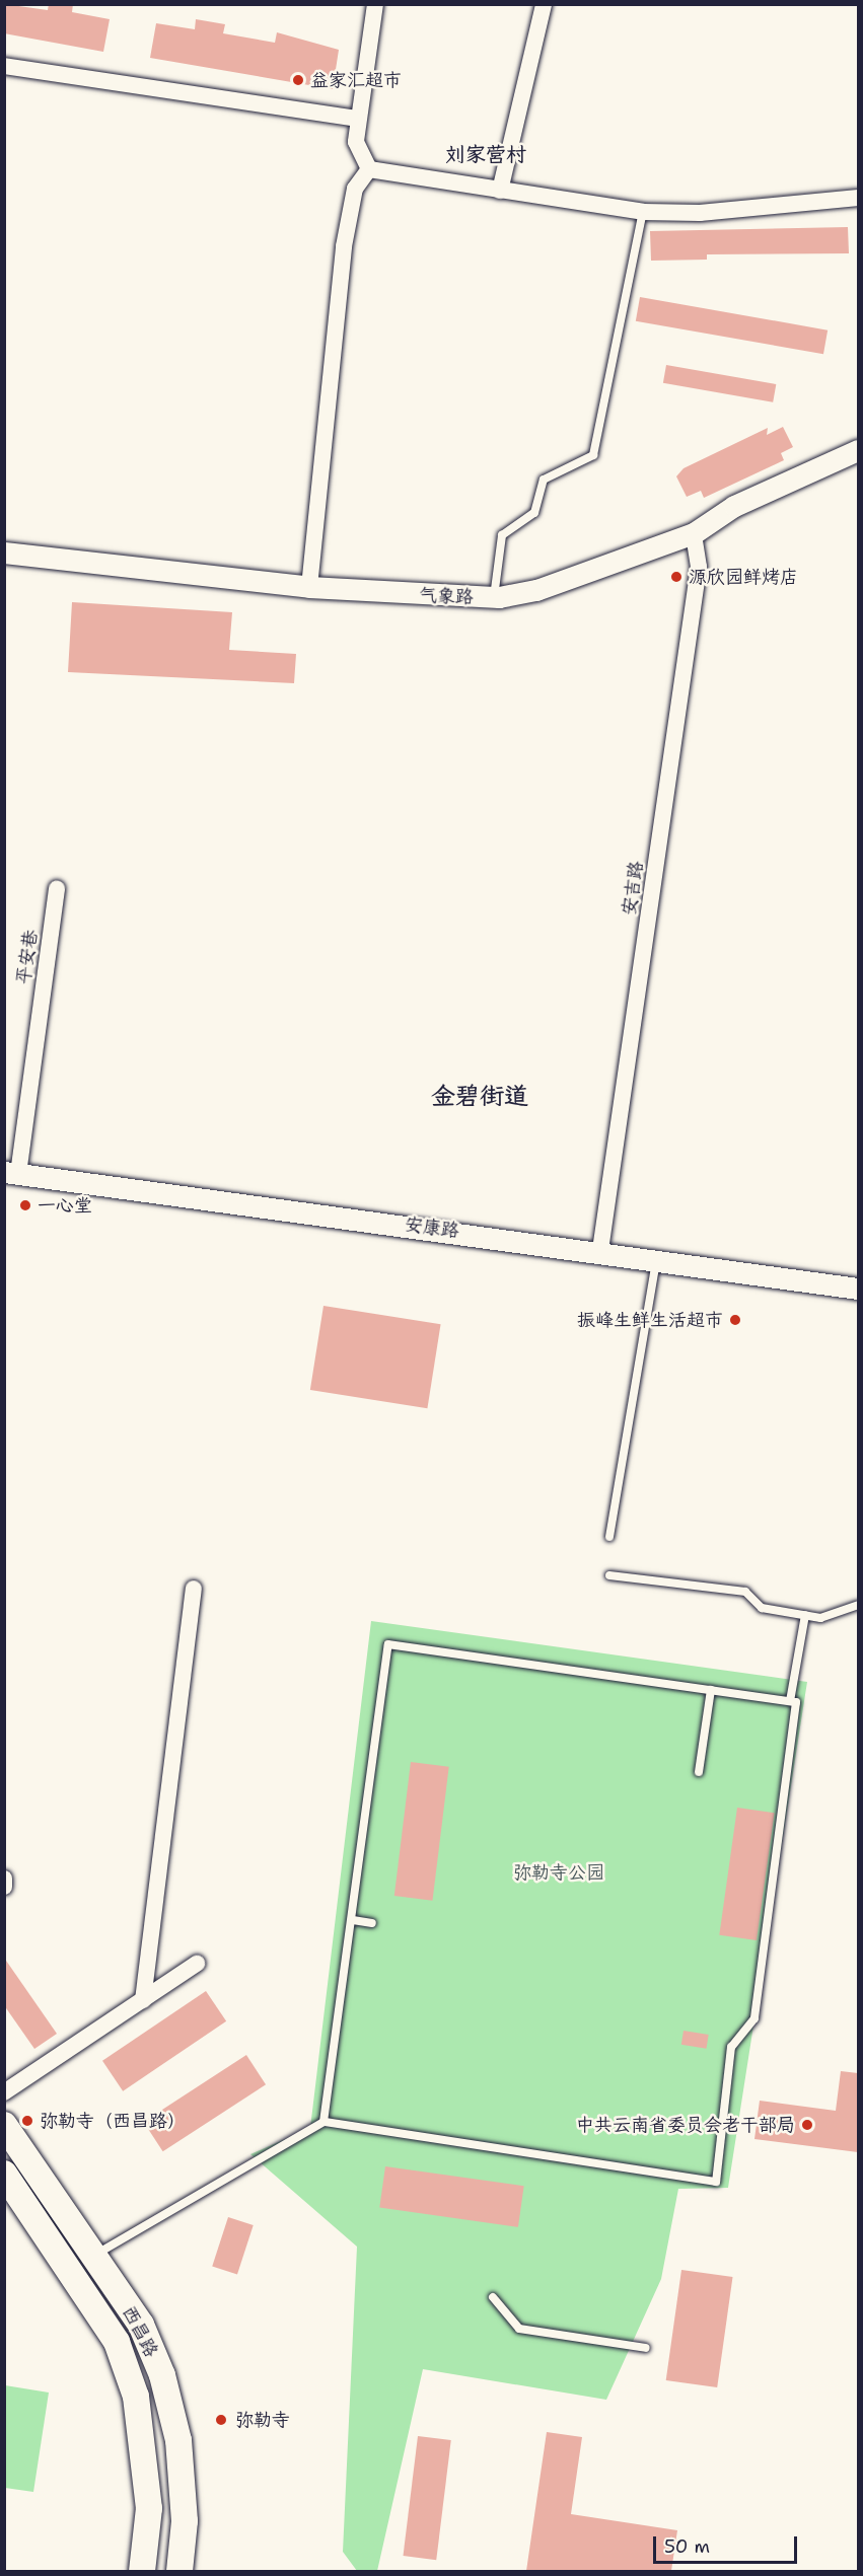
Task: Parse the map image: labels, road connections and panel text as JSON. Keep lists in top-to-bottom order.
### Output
{
  "streets": {
    "main road": ["西昌路"],
    "street": [
      "气象路",
      "安吉路",
      "平安巷",
      "安康路"
    ]
  },
  "crossings": [
    ["气象路", "安吉路"],
    ["安吉路", "安康路"],
    ["平安巷", "安康路"]
  ],
  "districts": ["刘家营村", "金碧街道"],
  "parks": ["弥勒寺公园"],
  "places": [
    "益家汇超市",
    "源欣园鲜烤店",
    "一心堂",
    "振峰生鲜生活超市",
    "弥勒寺（西昌路）",
    "中共云南省委员会老干部局",
    "弥勒寺"
  ],
  "scale_bar": "50 m"
}
